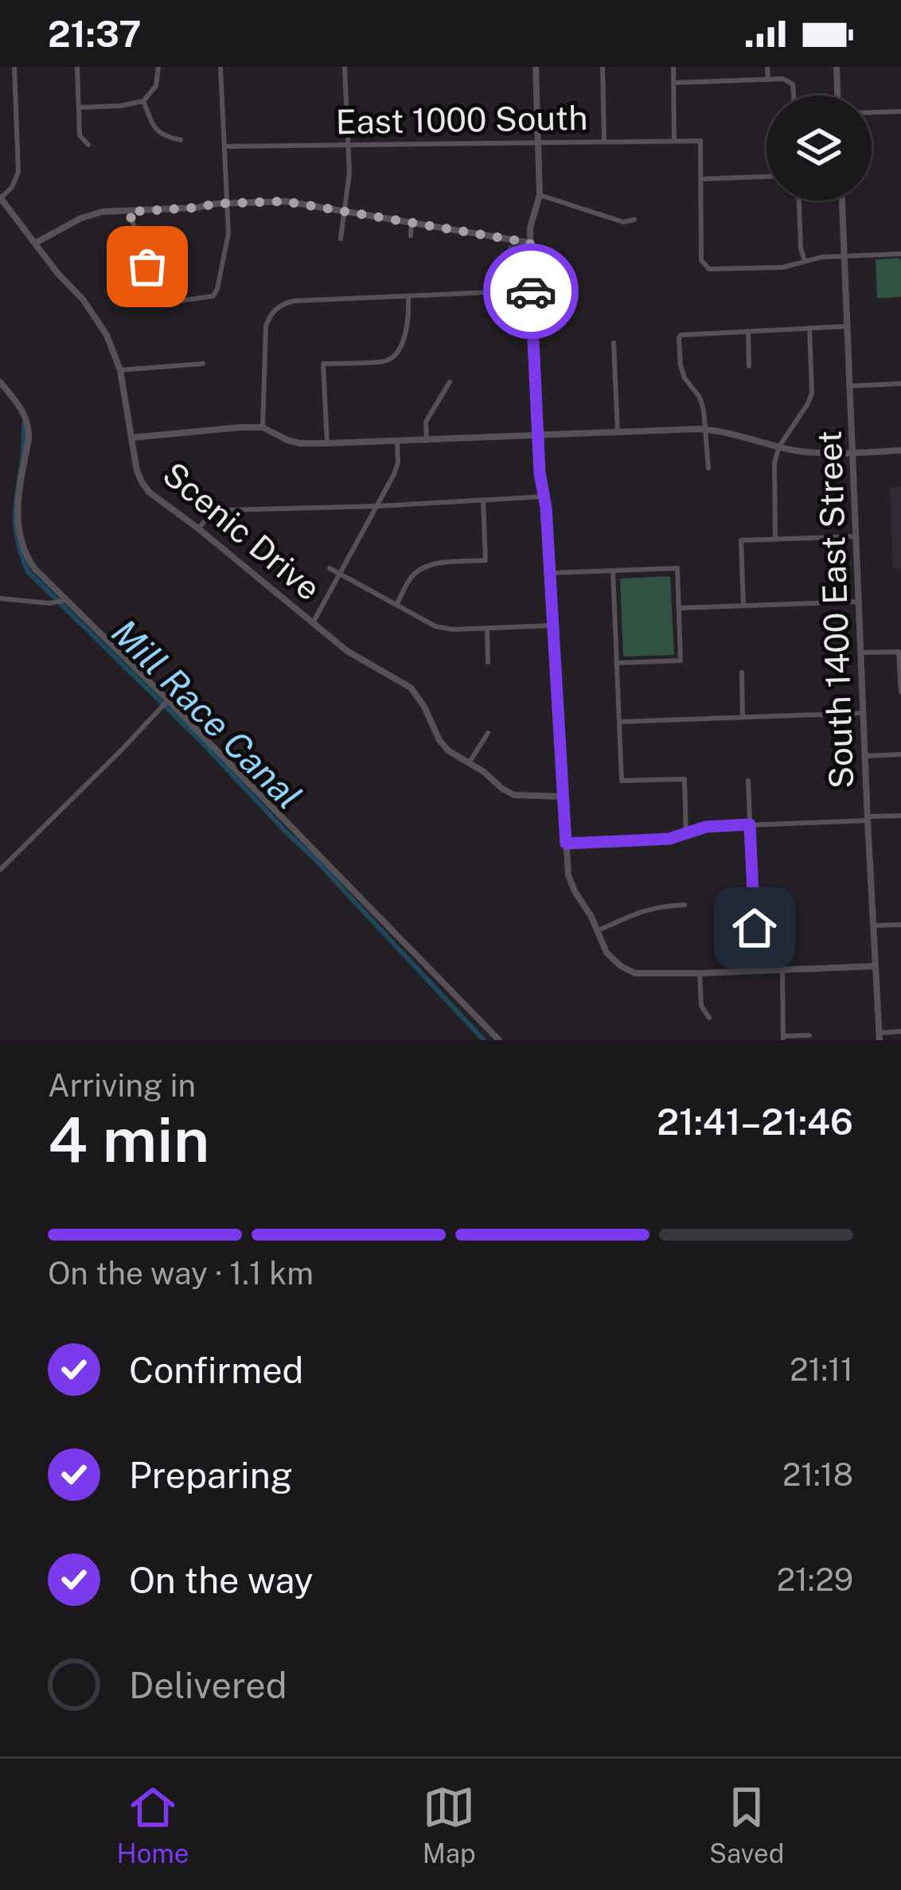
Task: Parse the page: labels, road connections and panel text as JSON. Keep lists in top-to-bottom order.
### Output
{
  "streets": {
    "street": ["East 1000 South", "Scenic Drive", "South 1400 East Street"]
  },
  "water": ["Mill Race Canal"],
  "page": {
    "status": "21:37",
    "heading": ["4 min", "Arriving in", "21:41–21:46"],
    "bar": "On the way · 1.1 km",
    "list": [
      ["Confirmed", "21:11"],
      ["Preparing", "21:18"],
      ["On the way", "21:29"],
      "Delivered"
    ],
    "tabs": ["Home", "Map", "Saved"]
  }
}
